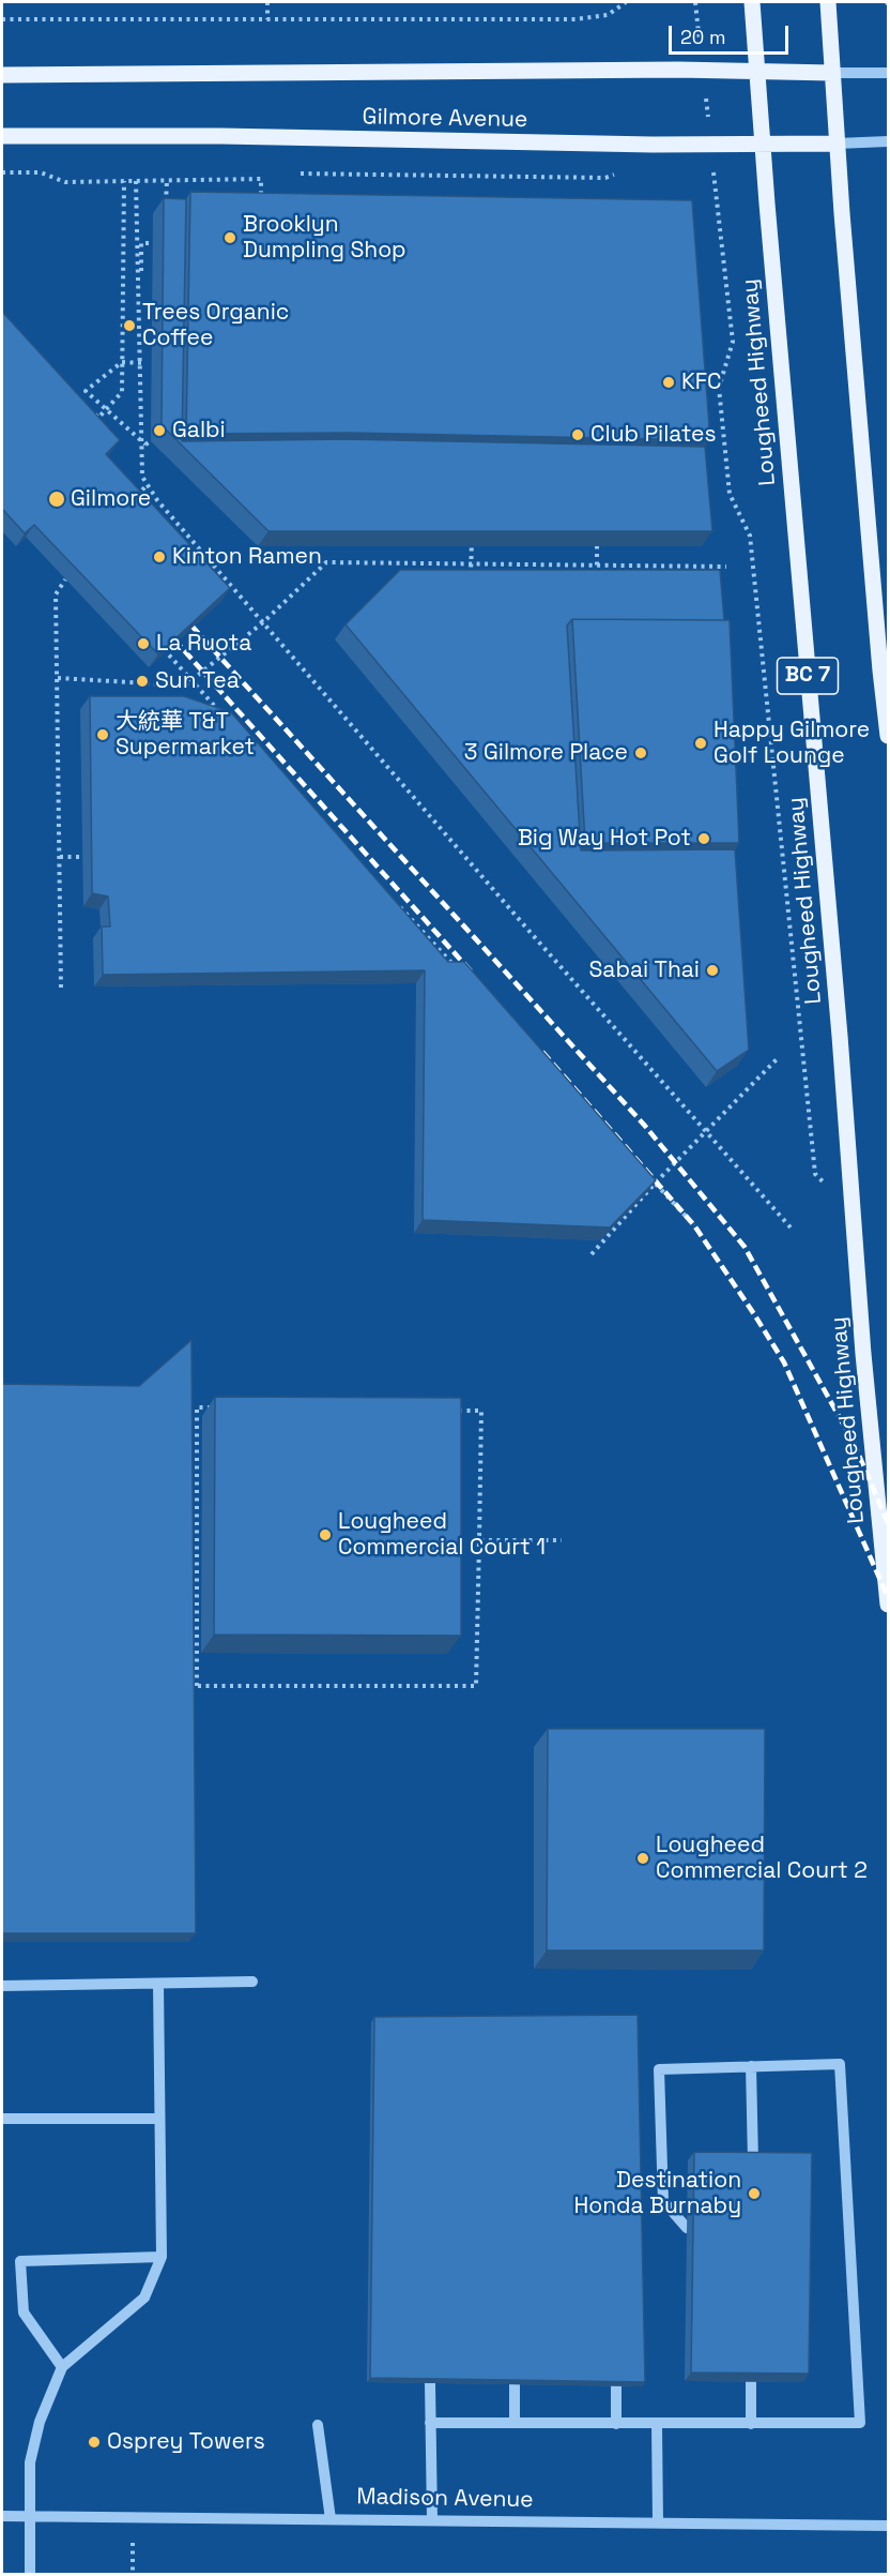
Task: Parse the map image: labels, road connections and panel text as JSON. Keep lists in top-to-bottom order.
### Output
{
  "streets": {
    "main road": ["Gilmore Avenue", "Lougheed Highway", "BC 7"],
    "street": ["Madison Avenue"]
  },
  "crossings": [
    ["Gilmore Avenue", "Lougheed Highway"]
  ],
  "places": [
    "Brooklyn Dumpling Shop",
    "Trees Organic Coffee",
    "KFC",
    "Galbi",
    "Club Pilates",
    "Gilmore",
    "Kinton Ramen",
    "La Ruota",
    "Sun Tea",
    "大統華 T&T Supermarket",
    "Happy Gilmore Golf Lounge",
    "3 Gilmore Place",
    "Big Way Hot Pot",
    "Sabai Thai",
    "Lougheed Commercial Court 1",
    "Lougheed Commercial Court 2",
    "Destination Honda Burnaby",
    "Osprey Towers"
  ],
  "scale_bar": "20 m"
}
